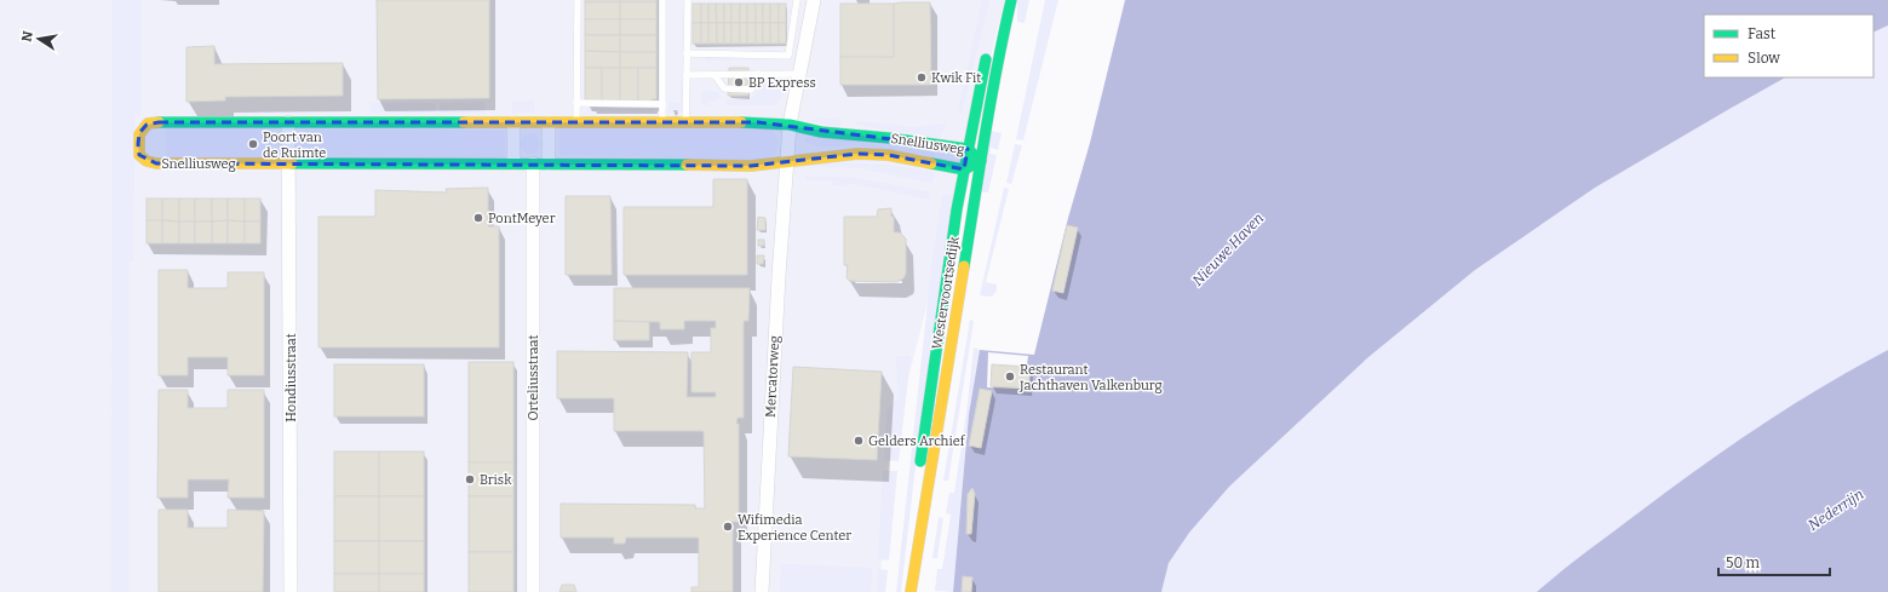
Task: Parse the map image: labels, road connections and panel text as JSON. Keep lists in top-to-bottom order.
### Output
{
  "streets": {
    "street": [
      "Snelliusweg",
      "Westervoortsedijk",
      "Mercatorweg",
      "Hondiusstraat",
      "Orteliusstraat"
    ]
  },
  "crossings": [
    ["Snelliusweg", "Westervoortsedijk"],
    ["Snelliusweg", "Mercatorweg"],
    ["Snelliusweg", "Hondiusstraat"],
    ["Snelliusweg", "Orteliusstraat"]
  ],
  "water": ["Nieuwe Haven", "Nederrijn"],
  "places": [
    "Kwik Fit",
    "BP Express",
    "Poort van de Ruimte",
    "PontMeyer",
    "Restaurant Jachthaven Valkenburg",
    "Gelders Archief",
    "Brisk",
    "Wifimedia Experience Center"
  ],
  "legend": ["Fast", "Slow"],
  "scale_bar": "50 m",
  "north": "left"
}
